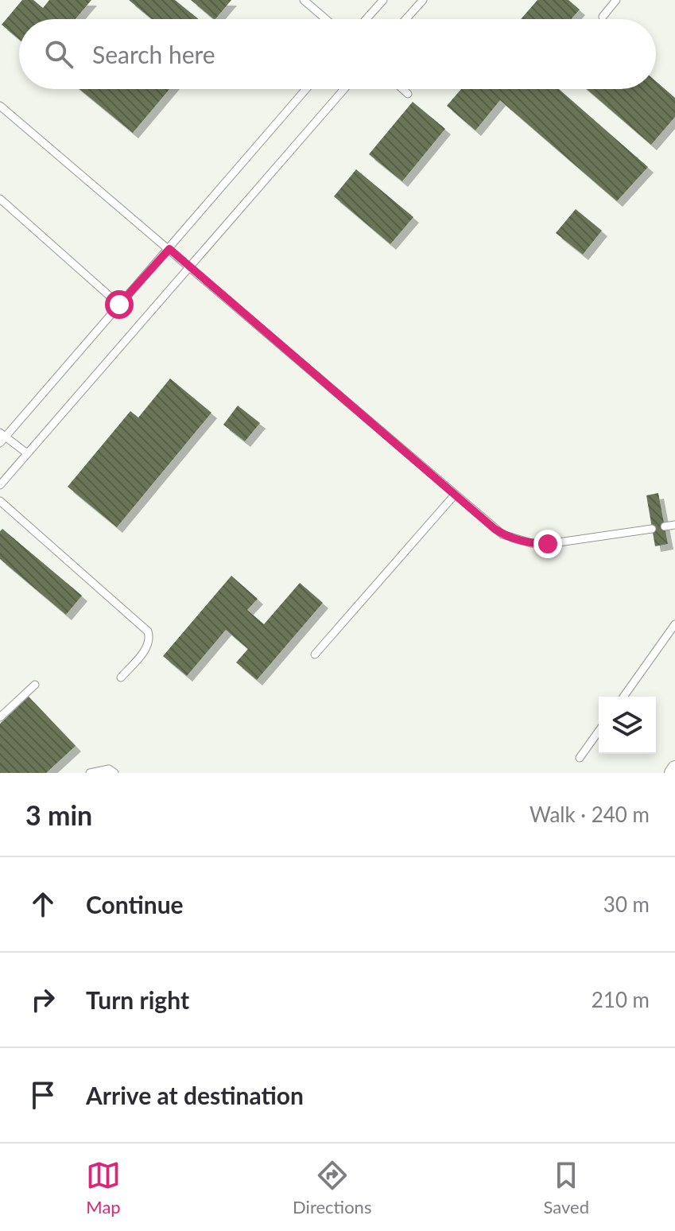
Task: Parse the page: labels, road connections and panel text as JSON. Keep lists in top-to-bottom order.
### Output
{
  "page": {
    "search": "Search here",
    "heading": ["3 min", "Walk · 240 m"],
    "list": [
      ["Continue", "30 m"],
      ["Turn right", "210 m"],
      "Arrive at destination"
    ],
    "nav": ["Map", "Directions", "Saved"]
  }
}
